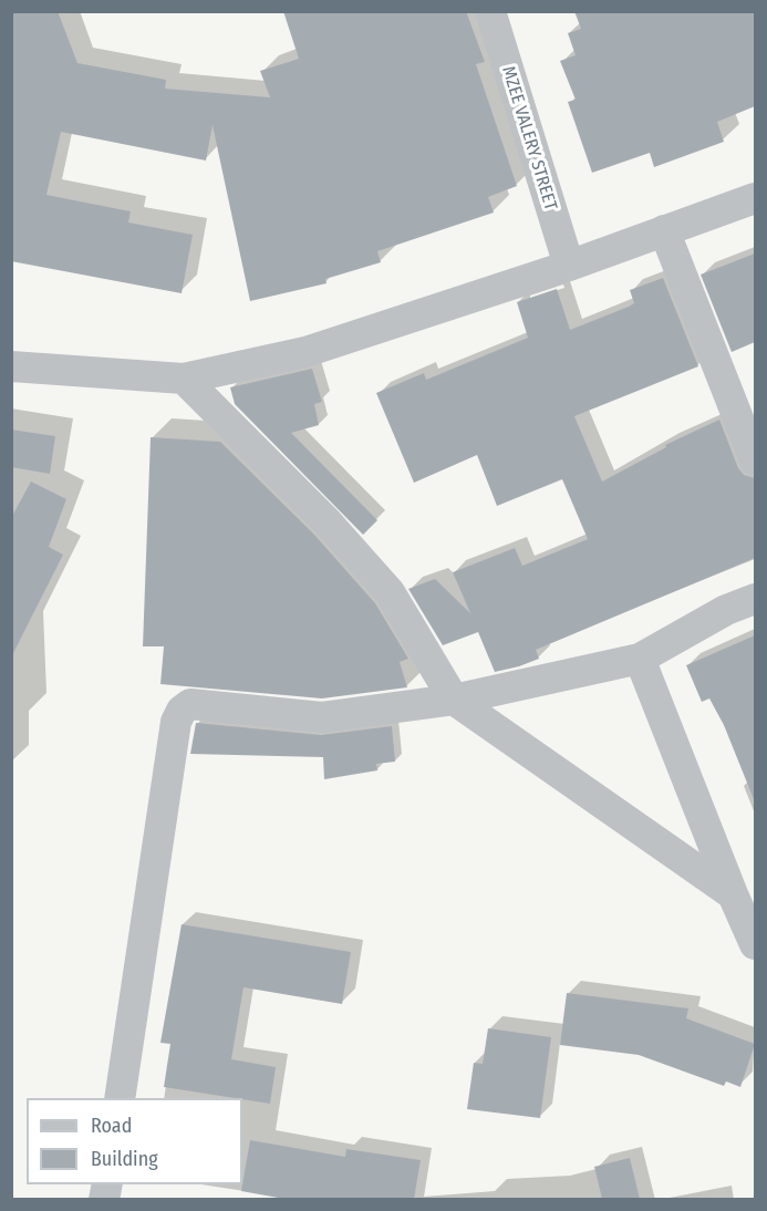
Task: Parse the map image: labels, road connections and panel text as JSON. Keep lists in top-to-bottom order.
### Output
{
  "streets": {
    "street": ["MZEE VALERY STREET"]
  },
  "legend": ["Road", "Building"]
}
